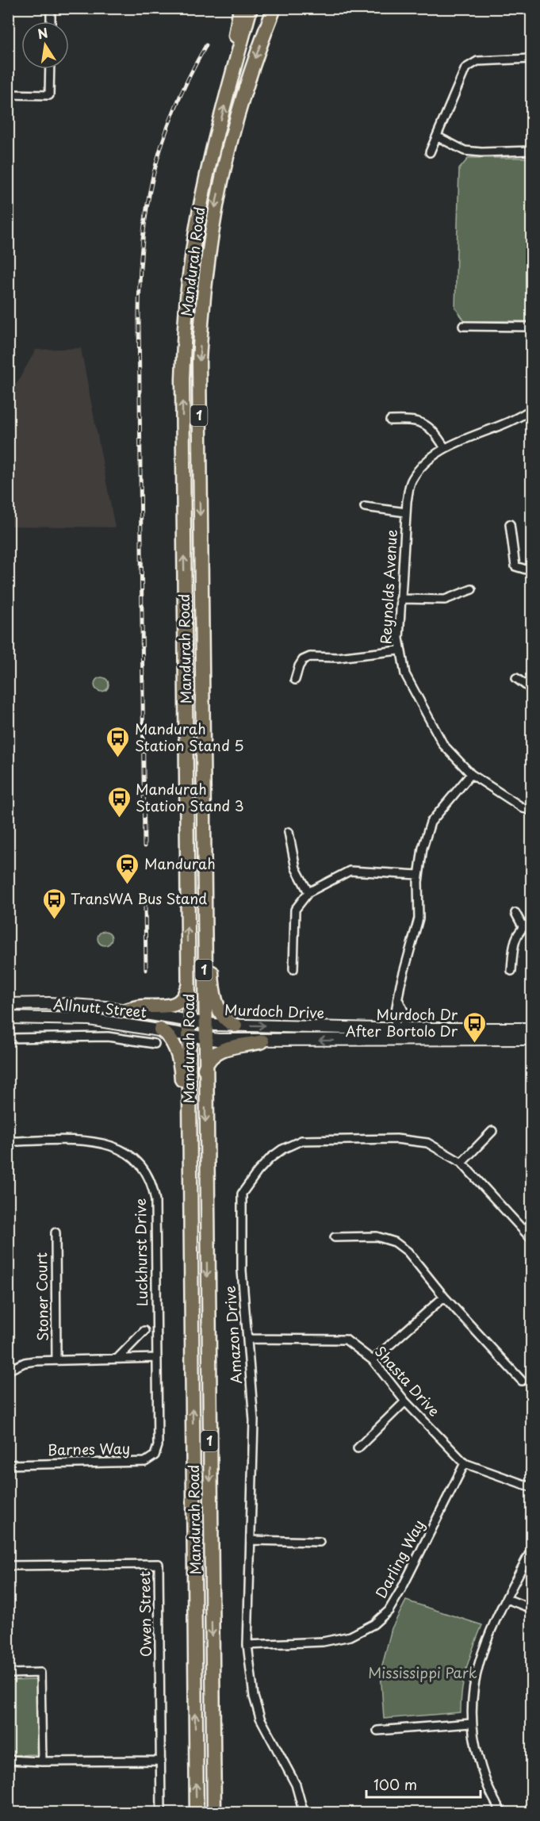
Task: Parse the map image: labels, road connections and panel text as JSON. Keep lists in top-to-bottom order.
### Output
{
  "streets": {
    "highway": ["Mandurah Road", "1"],
    "main road": ["Allnutt Street", "Murdoch Drive"],
    "street": [
      "Reynolds Avenue",
      "Luckhurst Drive",
      "Stoner Court",
      "Amazon Drive",
      "Shasta Drive",
      "Barnes Way",
      "Darling Way",
      "Owen Street"
    ]
  },
  "crossings": [
    ["Mandurah Road", "1"],
    ["Mandurah Road", "Allnutt Street"],
    ["Mandurah Road", "Murdoch Drive"],
    ["Allnutt Street", "Murdoch Drive"],
    ["Luckhurst Drive", "Barnes Way"],
    ["Amazon Drive", "Shasta Drive"],
    ["Amazon Drive", "Darling Way"],
    ["Shasta Drive", "Darling Way"]
  ],
  "parks": ["Mississippi Park"],
  "places": {
    "bus stop": [
      "Mandurah Station Stand 5",
      "Mandurah Station Stand 3",
      "TransWA Bus Stand",
      "Murdoch Dr After Bortolo Dr"
    ],
    "station": ["Mandurah"]
  },
  "scale_bar": "100 m",
  "north": "top"
}
